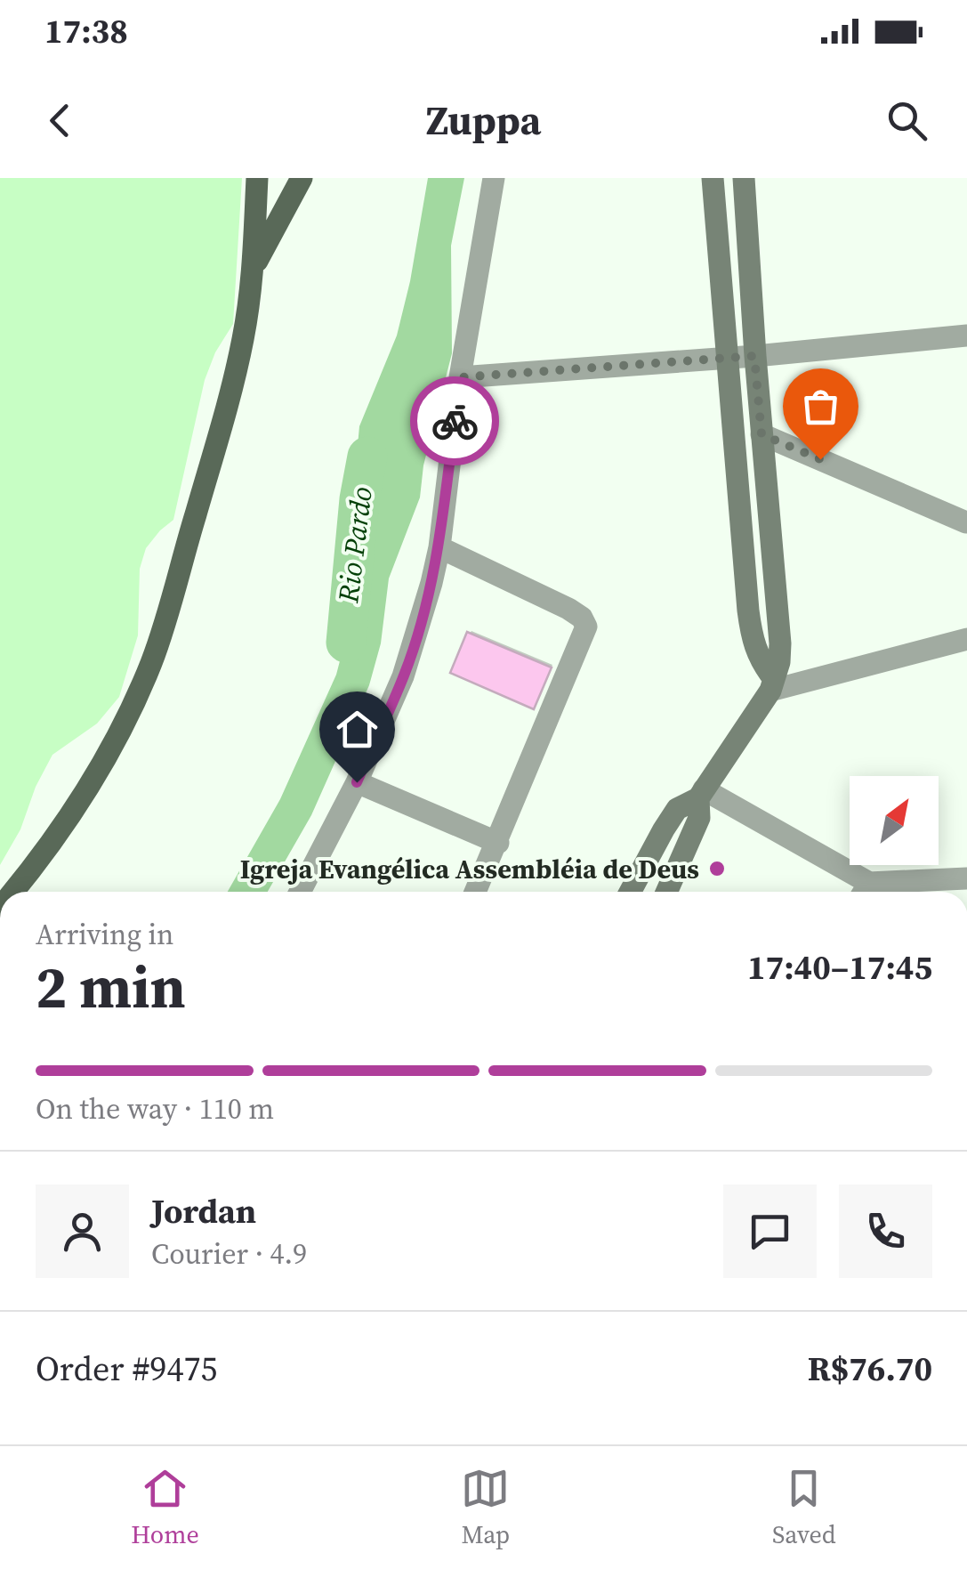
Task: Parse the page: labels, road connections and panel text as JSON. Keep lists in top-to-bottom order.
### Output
{
  "water": ["Rio Pardo"],
  "places": ["Igreja Evangélica Assembléia de Deus"],
  "north": "top right",
  "page": {
    "status": "17:38",
    "header": "Zuppa",
    "heading": ["2 min", "Arriving in", "17:40–17:45"],
    "panel": [
      "Jordan",
      "Courier · 4.9",
      "Order #9475",
      "R$76.70"
    ],
    "bar": "On the way · 110 m",
    "tabs": ["Home", "Map", "Saved"]
  }
}
